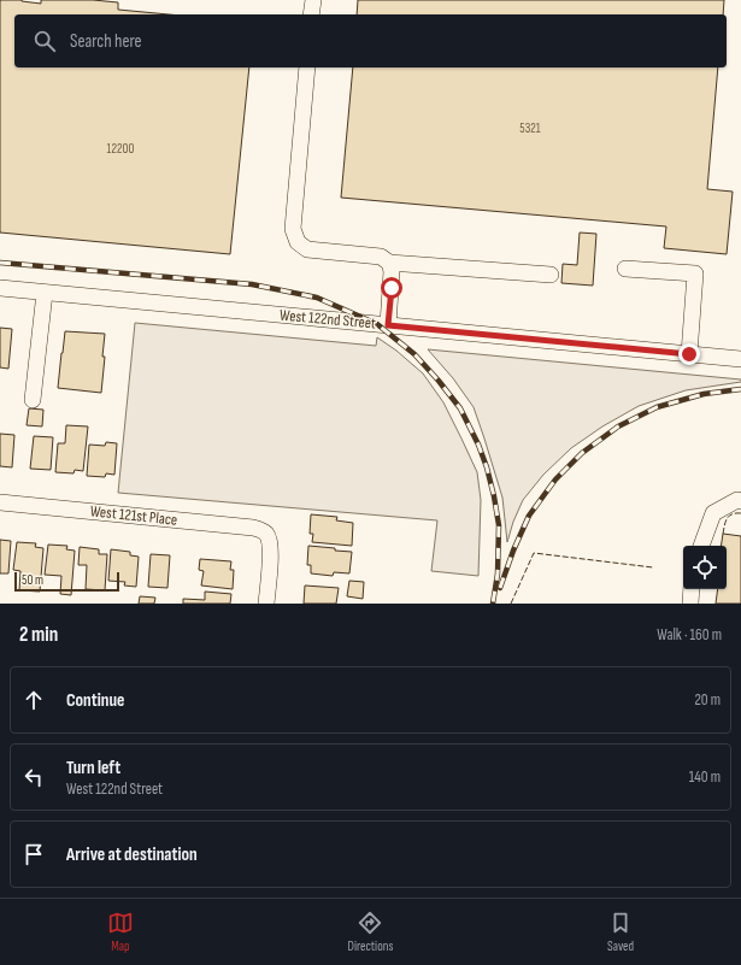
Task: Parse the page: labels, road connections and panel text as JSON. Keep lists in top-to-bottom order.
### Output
{
  "streets": {
    "street": ["West 122nd Street", "West 121st Place"]
  },
  "house_numbers": ["5321", "12200"],
  "scale_bar": "50 m",
  "page": {
    "search": "Search here",
    "scale": "50 m",
    "heading": ["2 min", "Walk · 160 m"],
    "list": [
      ["Continue", "20 m"],
      ["Turn left", "West 122nd Street", "140 m"],
      "Arrive at destination"
    ],
    "nav": ["Map", "Directions", "Saved"]
  }
}
